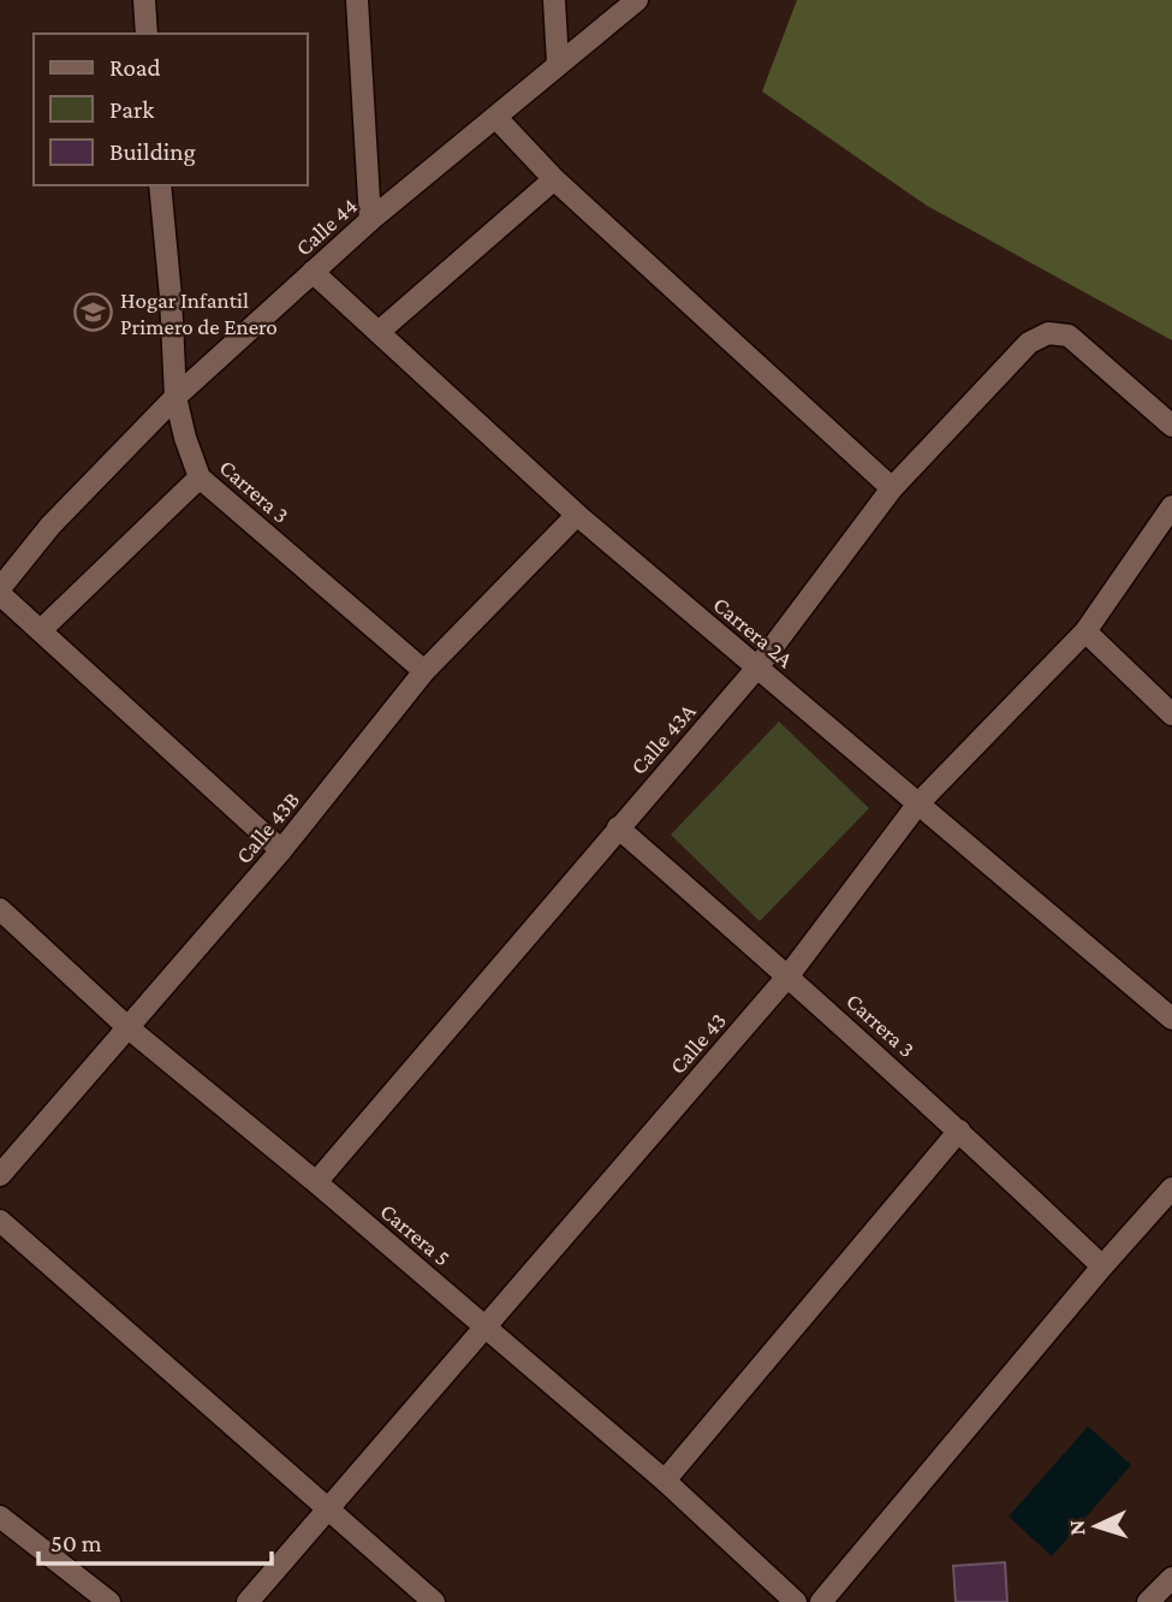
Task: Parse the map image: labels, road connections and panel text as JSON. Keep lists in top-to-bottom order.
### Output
{
  "streets": {
    "street": [
      "Calle 44",
      "Carrera 3",
      "Carrera 2A",
      "Calle 43A",
      "Calle 43B",
      "Calle 43",
      "Carrera 5"
    ]
  },
  "crossings": [
    ["Calle 44", "Carrera 3"],
    ["Calle 44", "Carrera 2A"],
    ["Carrera 3", "Calle 43A"],
    ["Carrera 3", "Calle 43B"],
    ["Carrera 3", "Calle 43"],
    ["Carrera 2A", "Calle 43A"],
    ["Carrera 2A", "Calle 43B"],
    ["Carrera 2A", "Calle 43"],
    ["Calle 43A", "Carrera 5"],
    ["Calle 43B", "Carrera 5"],
    ["Calle 43", "Carrera 5"]
  ],
  "places": {
    "school or university": ["Hogar Infantil Primero de Enero"]
  },
  "legend": ["Road", "Park", "Building"],
  "scale_bar": "50 m",
  "north": "left"
}
